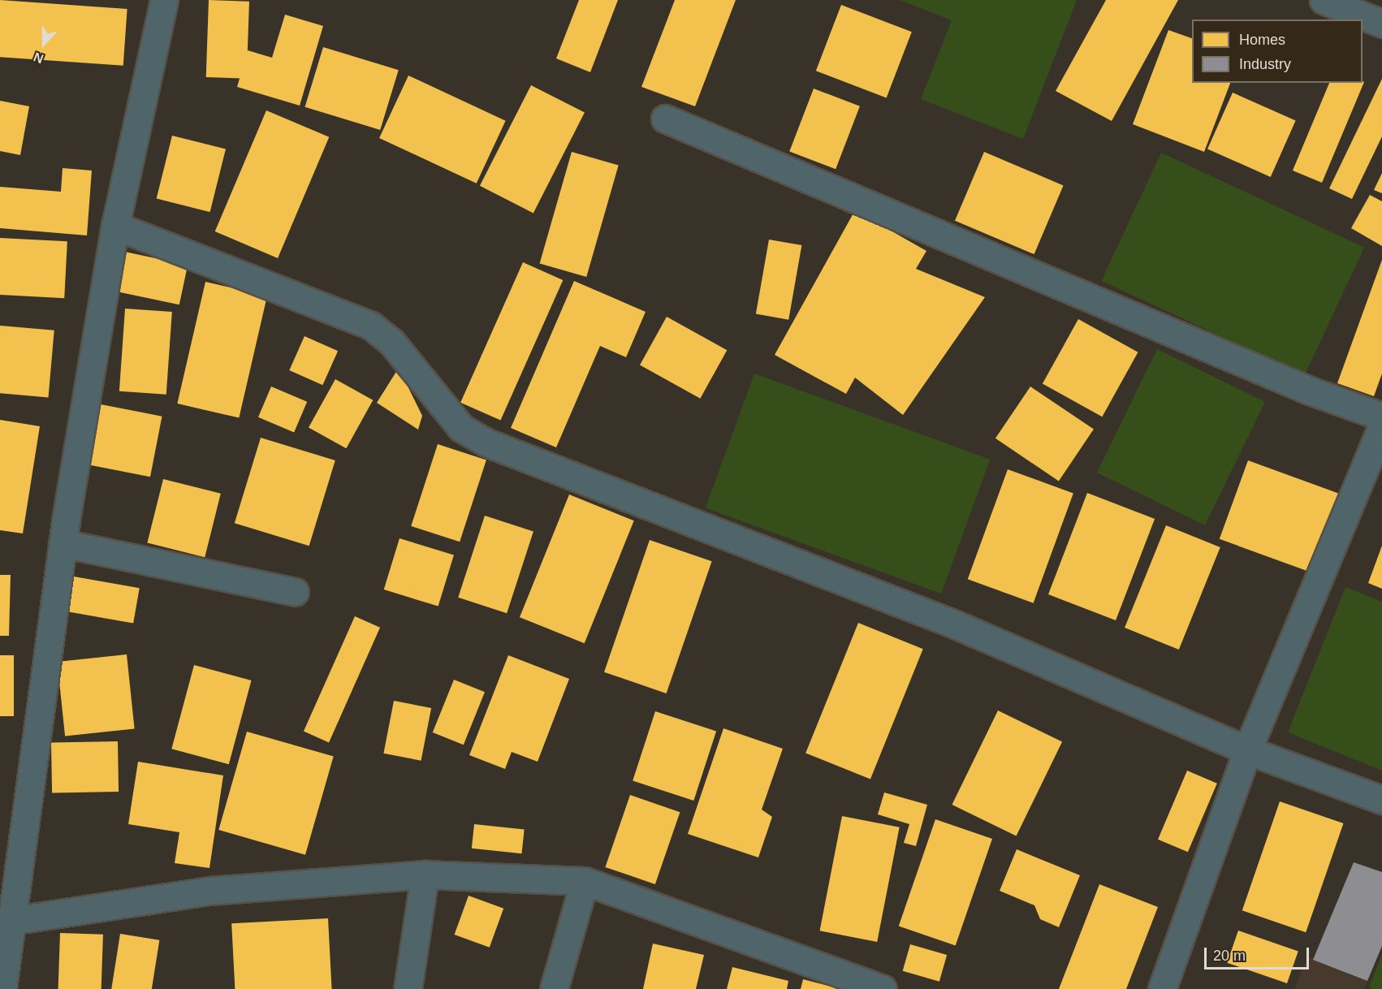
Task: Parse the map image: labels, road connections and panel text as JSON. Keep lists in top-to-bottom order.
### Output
{
  "legend": ["Homes", "Industry"],
  "scale_bar": "20 m",
  "north": "bottom"
}
